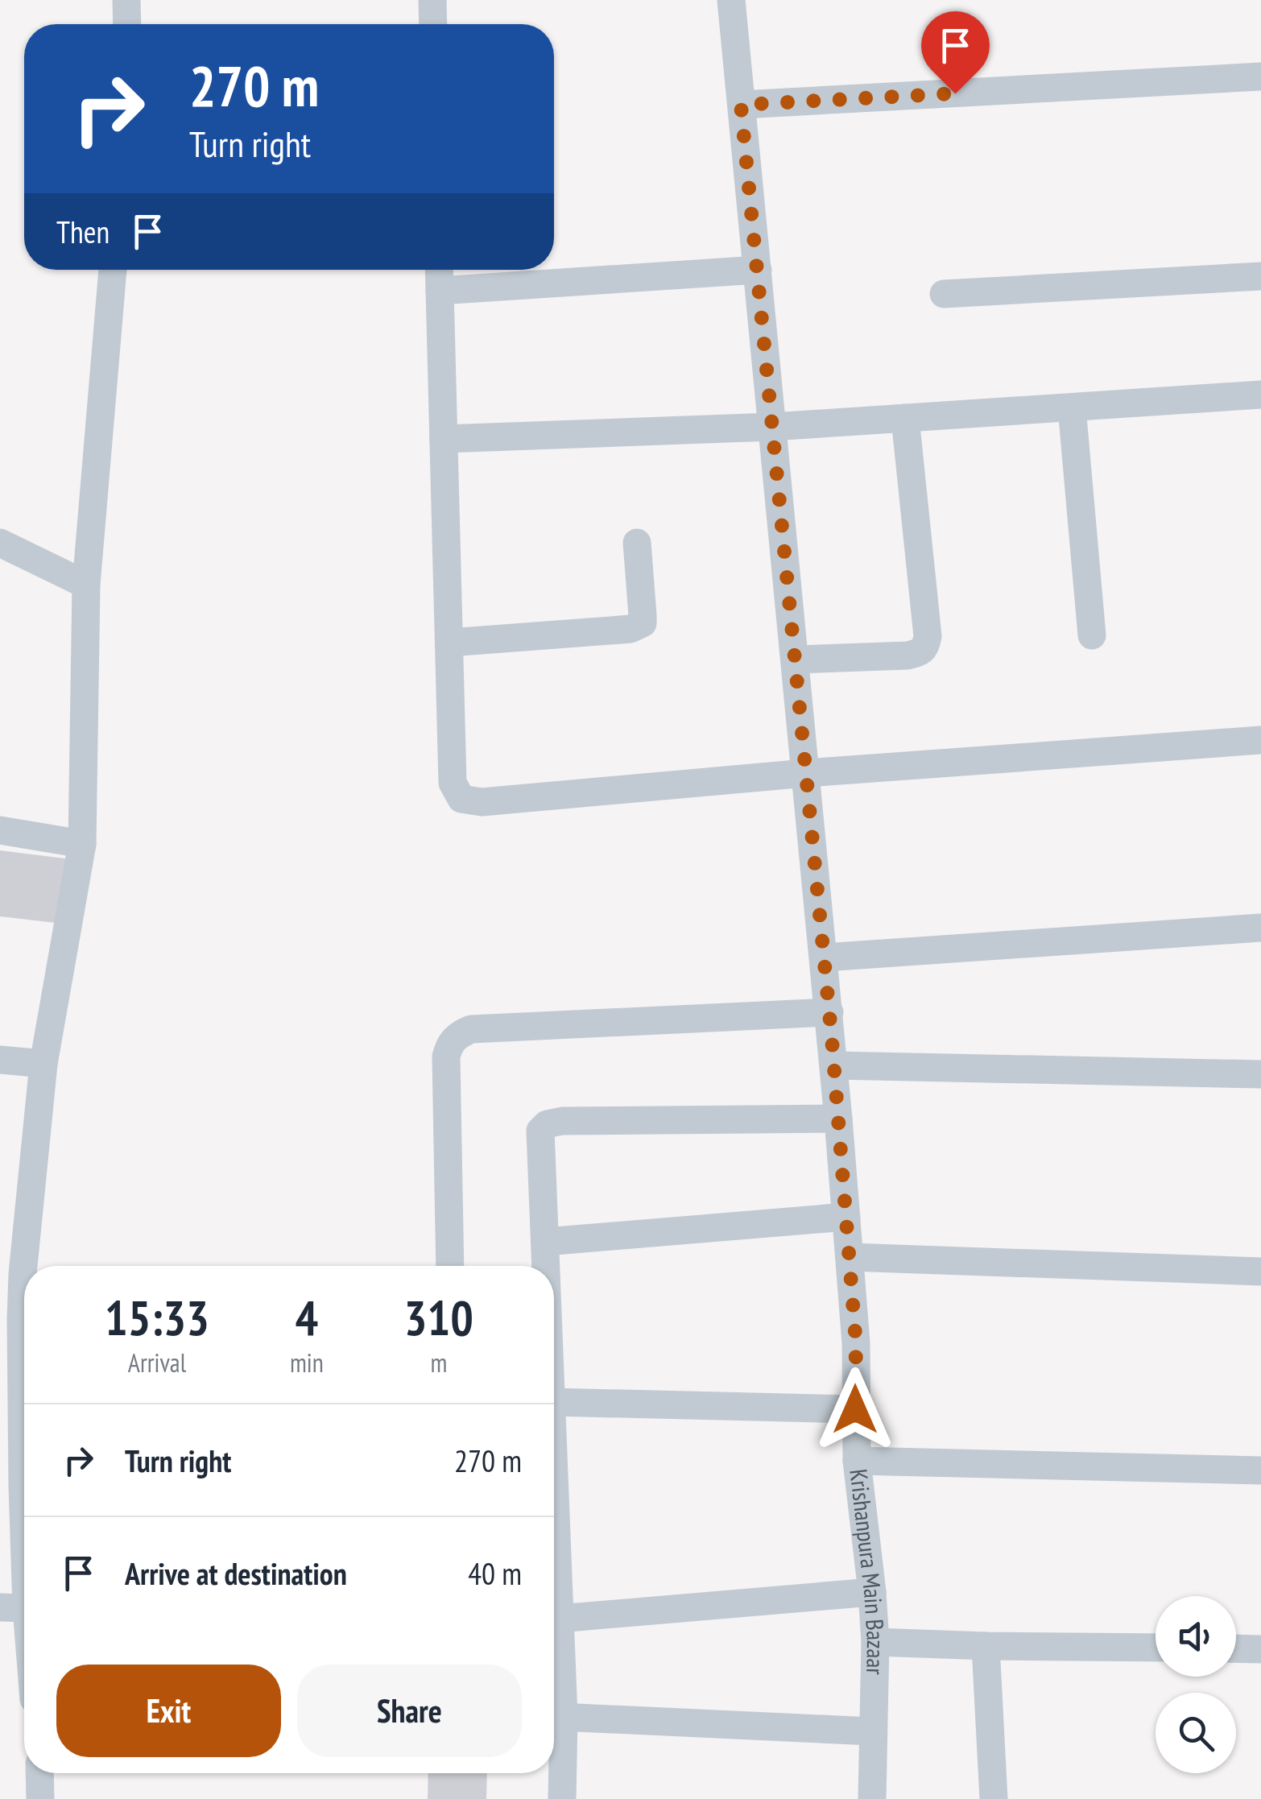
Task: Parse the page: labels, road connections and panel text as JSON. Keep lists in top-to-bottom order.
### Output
{
  "streets": {
    "street": ["Krishanpura Main Bazaar"]
  },
  "page": {
    "turn": ["270 m", "Turn right"],
    "then": "Then",
    "eta": [
      "15:33",
      "Arrival",
      "4",
      "min",
      "310",
      "m"
    ],
    "list": [
      {
        "name": "Turn right",
        "value": "270 m"
      },
      {
        "name": "Arrive at destination",
        "value": "40 m"
      }
    ],
    "buttons": ["Exit", "Share"]
  }
}
